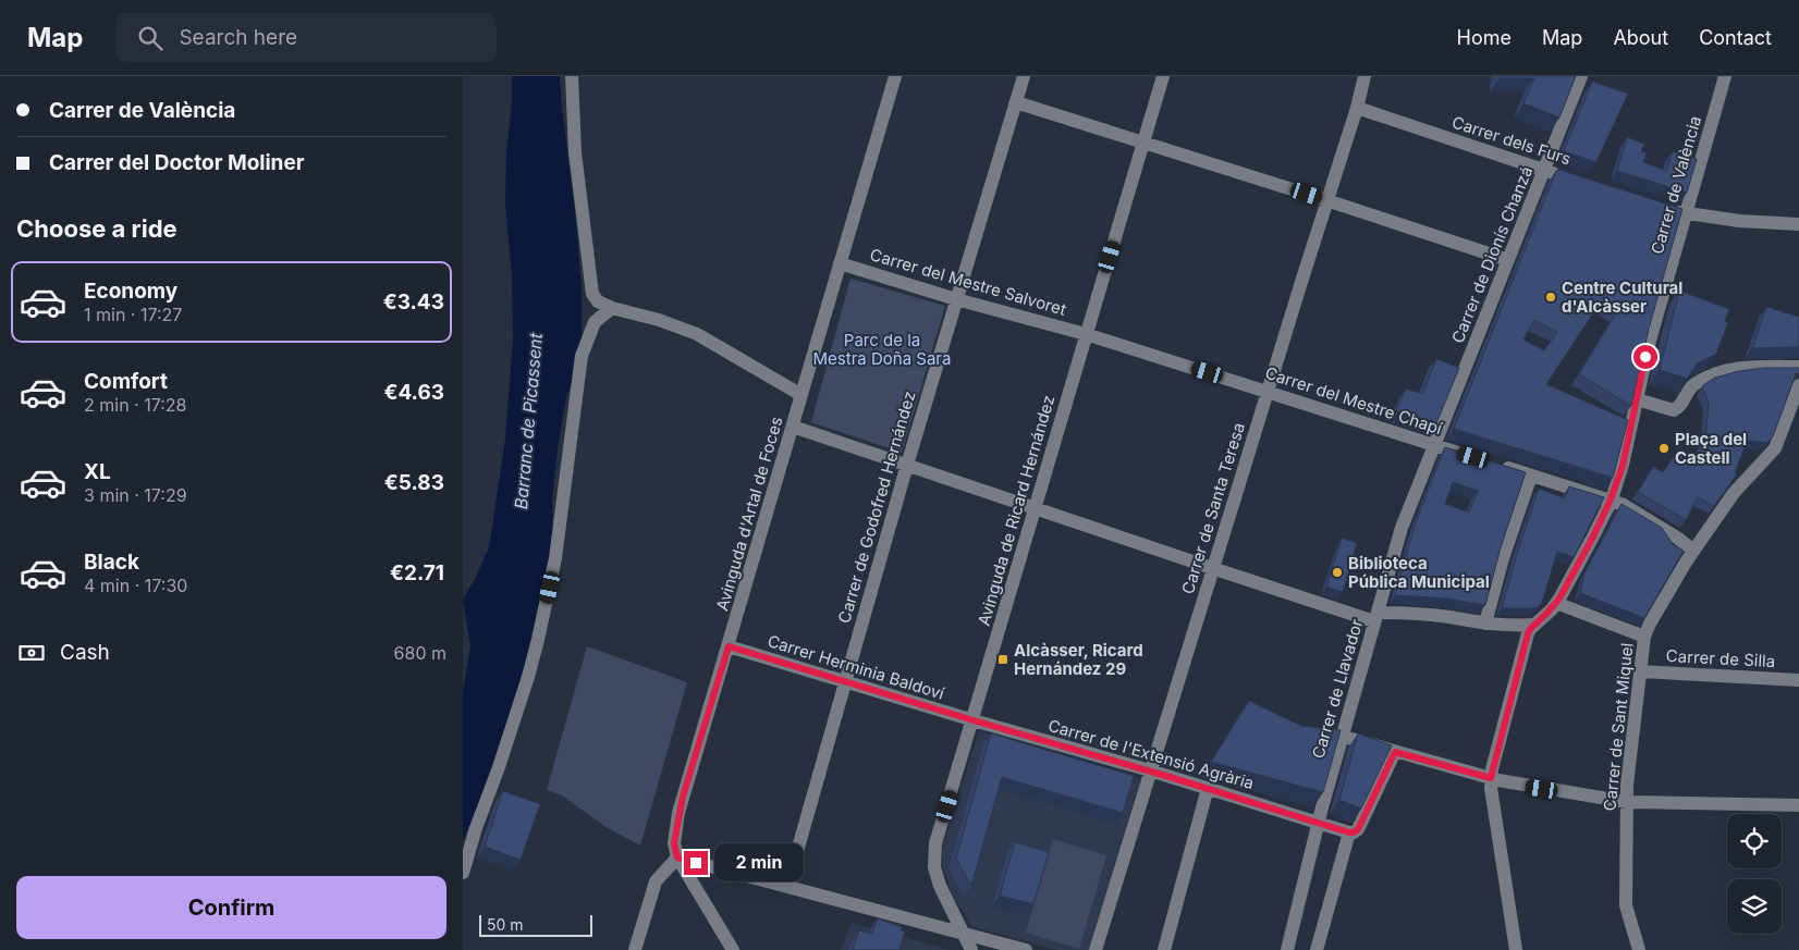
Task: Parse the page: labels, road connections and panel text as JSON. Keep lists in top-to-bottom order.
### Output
{
  "streets": {
    "street": [
      "Carrer dels Furs",
      "Carrer de València",
      "Carrer de Dionís Chanzá",
      "Carrer del Mestre Salvoret",
      "Carrer del Mestre Chapí",
      "Carrer de Godofred Hernández",
      "Carrer de Santa Teresa",
      "Avinguda de Ricard Hernández",
      "Avinguda d'Artal de Foces",
      "Carrer de Silla",
      "Carrer Herminia Baldoví",
      "Carrer de Llavador",
      "Carrer de Sant Miquel",
      "Carrer de l'Extensió Agrària"
    ]
  },
  "crossings": [
    ["Carrer dels Furs", "Carrer de Dionís Chanzá"],
    ["Carrer dels Furs", "Carrer de Santa Teresa"],
    ["Carrer de Dionís Chanzá", "Carrer del Mestre Chapí"],
    ["Carrer de Dionís Chanzá", "Carrer de Llavador"],
    ["Carrer del Mestre Salvoret", "Carrer del Mestre Chapí"],
    ["Carrer del Mestre Salvoret", "Carrer de Godofred Hernández"],
    ["Carrer del Mestre Salvoret", "Avinguda de Ricard Hernández"],
    ["Carrer del Mestre Salvoret", "Avinguda d'Artal de Foces"],
    ["Carrer del Mestre Chapí", "Carrer de Santa Teresa"],
    ["Carrer del Mestre Chapí", "Avinguda de Ricard Hernández"],
    ["Carrer del Mestre Chapí", "Carrer de Llavador"],
    ["Carrer de Godofred Hernández", "Carrer Herminia Baldoví"],
    ["Carrer de Santa Teresa", "Carrer de l'Extensió Agrària"],
    ["Avinguda de Ricard Hernández", "Carrer Herminia Baldoví"],
    ["Avinguda de Ricard Hernández", "Carrer de l'Extensió Agrària"],
    ["Avinguda d'Artal de Foces", "Carrer Herminia Baldoví"],
    ["Carrer de Silla", "Carrer de Sant Miquel"],
    ["Carrer Herminia Baldoví", "Carrer de l'Extensió Agrària"],
    ["Carrer de Llavador", "Carrer de l'Extensió Agrària"]
  ],
  "water": ["Barranc de Picassent"],
  "parks": ["Parc de la Mestra Doña Sara"],
  "places": {
    "other": ["Centre Cultural d'Alcàsser", "Plaça del Castell", "Biblioteca Pública Municipal"],
    "transit": ["Alcàsser, Ricard Hernández 29"]
  },
  "scale_bar": "50 m",
  "page": {
    "header": "Map",
    "search": "Search here",
    "nav": [
      "Home",
      "Map",
      "About",
      "Contact"
    ],
    "banner": ["Carrer de València", "Carrer del Doctor Moliner"],
    "heading": "Choose a ride",
    "list": [
      {
        "name": "Economy",
        "note": "1 min · 17:27",
        "value": "€3.43"
      },
      {
        "name": "Comfort",
        "note": "2 min · 17:28",
        "value": "€4.63"
      },
      {
        "name": "XL",
        "note": "3 min · 17:29",
        "value": "€5.83"
      },
      {
        "name": "Black",
        "note": "4 min · 17:30",
        "value": "€2.71"
      }
    ],
    "pay": ["Cash", "680 m"],
    "bubble": "2 min",
    "buttons": "Confirm",
    "scale": "50 m"
  }
}
